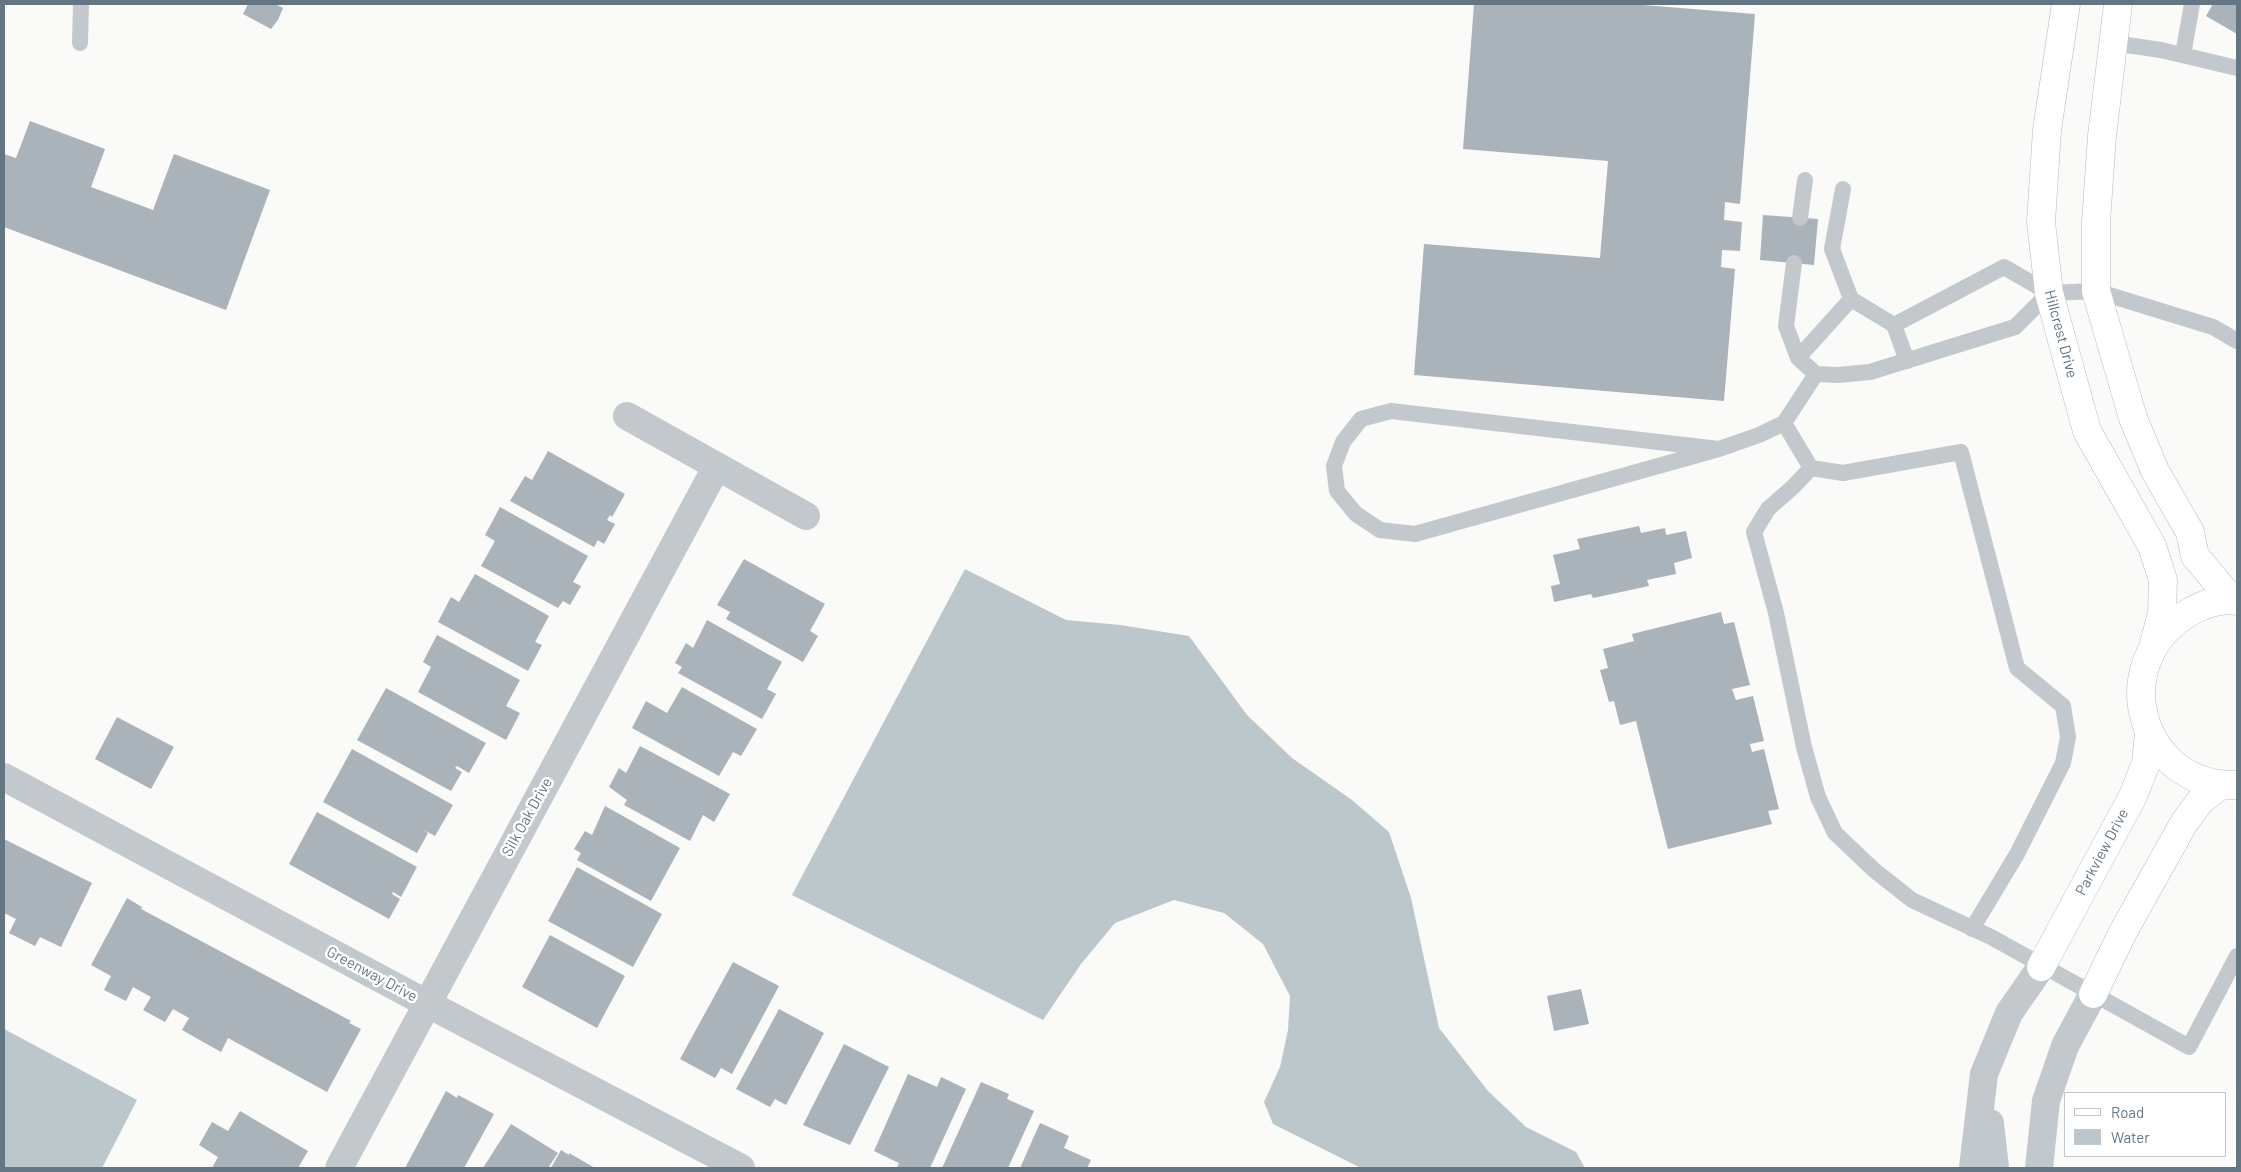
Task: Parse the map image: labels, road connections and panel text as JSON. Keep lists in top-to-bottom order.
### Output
{
  "streets": {
    "street": [
      "Hillcrest Drive",
      "Silk Oak Drive",
      "Parkview Drive",
      "Greenway Drive"
    ]
  },
  "crossings": [
    ["Hillcrest Drive", "Parkview Drive"],
    ["Silk Oak Drive", "Greenway Drive"]
  ],
  "legend": ["Road", "Water"]
}
